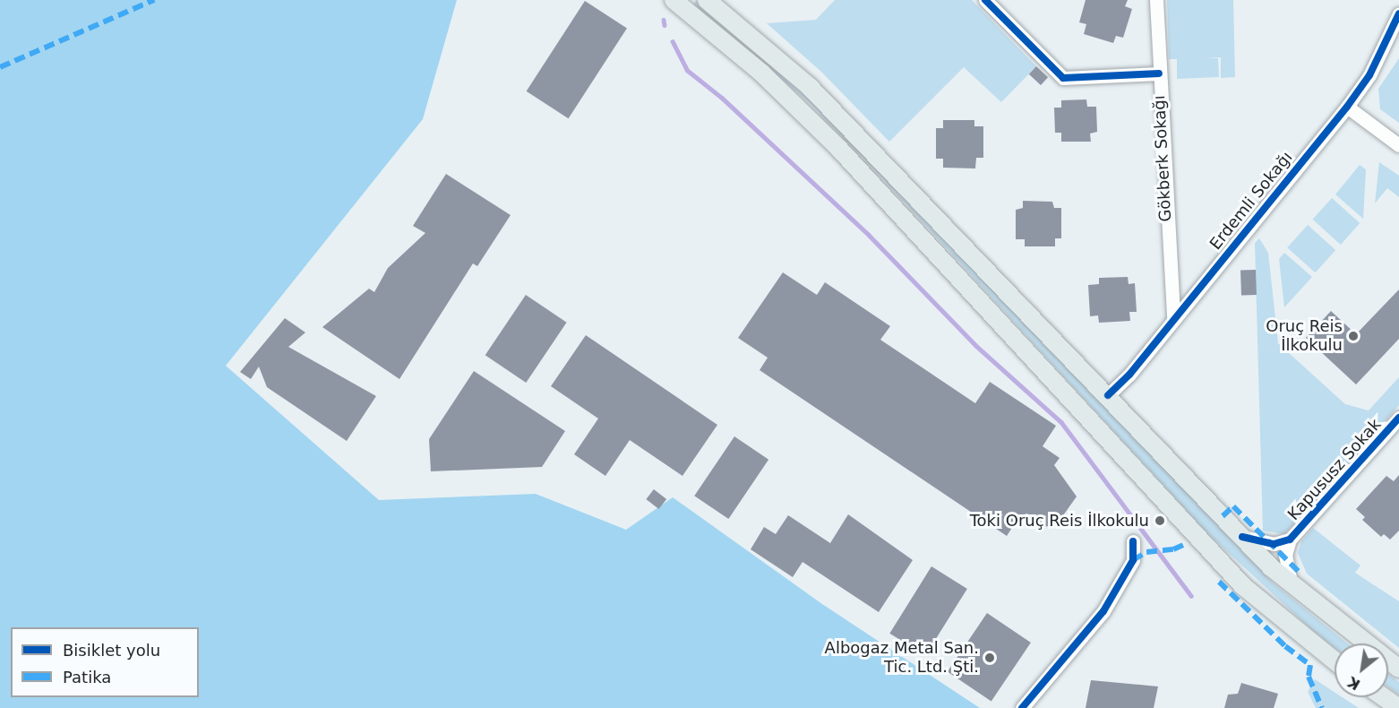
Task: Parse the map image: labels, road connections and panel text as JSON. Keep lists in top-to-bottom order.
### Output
{
  "streets": {
    "street": ["Gökberk Sokağı", "Erdemli Sokağı", "Kapususz Sokak"]
  },
  "crossings": [
    ["Gökberk Sokağı", "Erdemli Sokağı"]
  ],
  "places": ["Oruç Reis İlkokulu", "Toki Oruç Reis İlkokulu", "Albogaz Metal San. Tic. Ltd. Şti."],
  "legend": ["Bisiklet yolu", "Patika"],
  "north": "bottom left"
}
